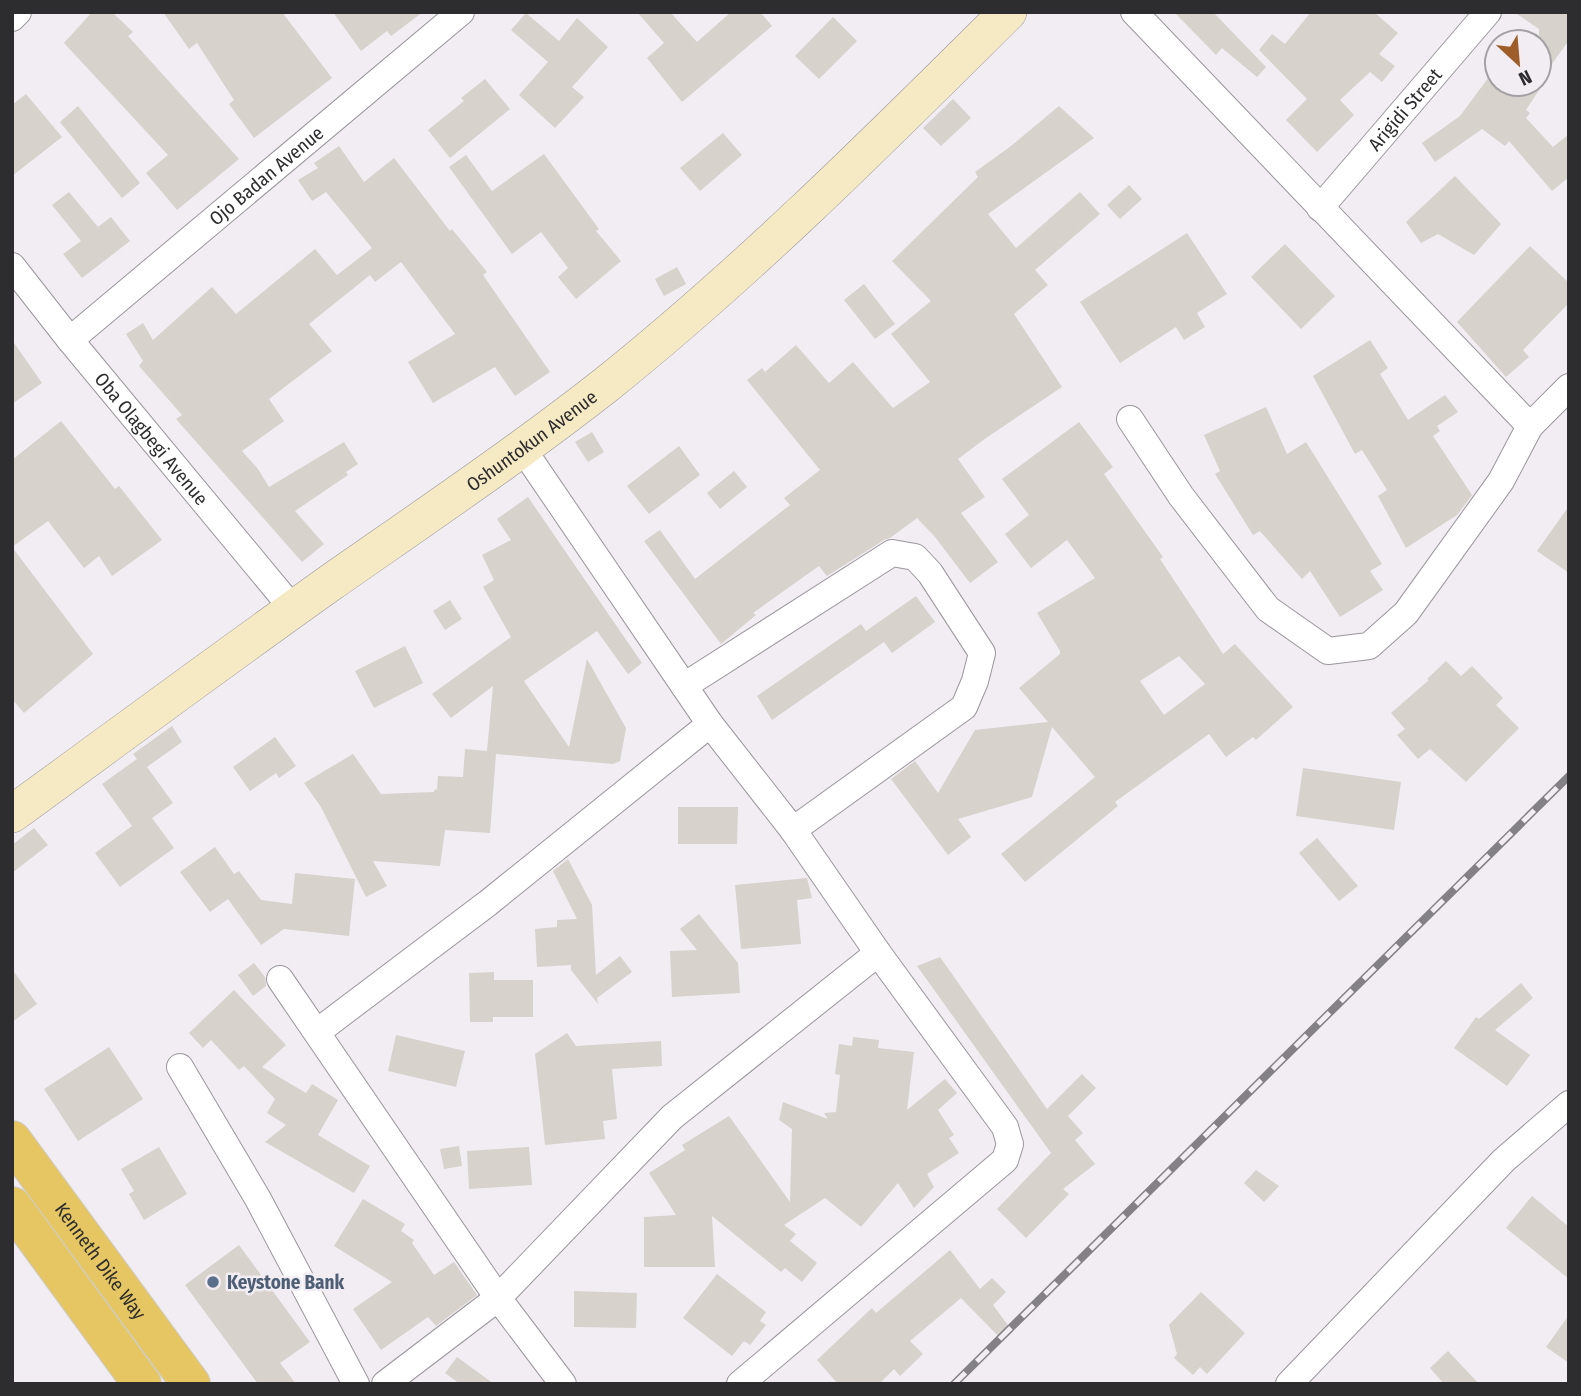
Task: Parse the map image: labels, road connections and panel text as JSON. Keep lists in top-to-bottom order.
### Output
{
  "streets": {
    "highway": ["Kenneth Dike Way"],
    "main road": ["Oshuntokun Avenue"],
    "street": ["Arigidi Street", "Ojo Badan Avenue", "Oba Olagbegi Avenue"]
  },
  "crossings": [
    ["Ojo Badan Avenue", "Oba Olagbegi Avenue"],
    ["Oba Olagbegi Avenue", "Oshuntokun Avenue"]
  ],
  "places": ["Keystone Bank"],
  "north": "bottom right"
}
